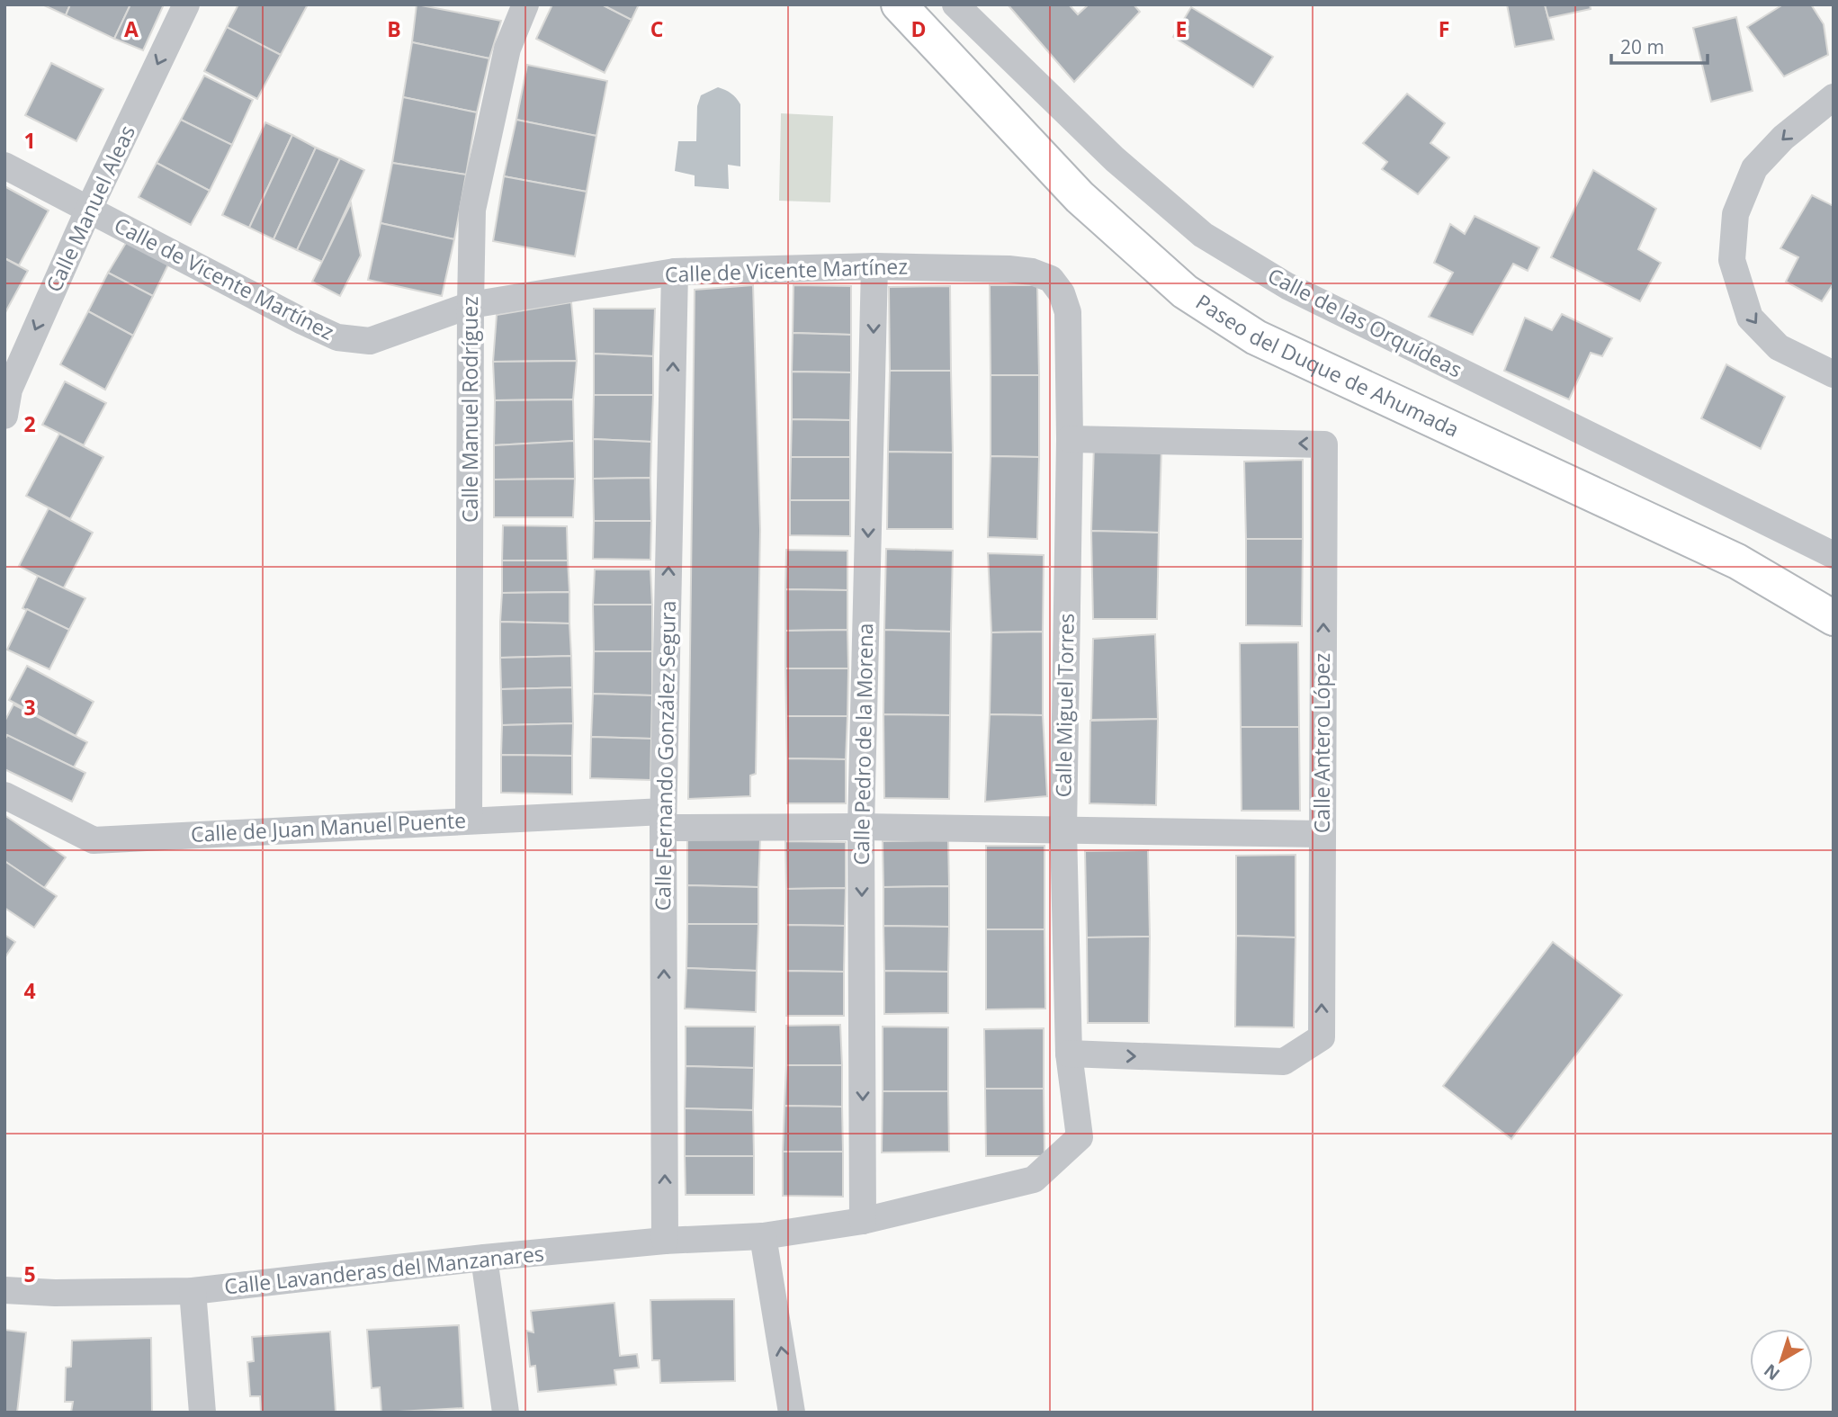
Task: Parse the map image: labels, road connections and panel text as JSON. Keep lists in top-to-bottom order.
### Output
{
  "streets": {
    "main road": ["Paseo del Duque de Ahumada"],
    "street": [
      "Calle Manuel Aleas",
      "Calle de Vicente Martínez",
      "Calle de las Orquídeas",
      "Calle Manuel Rodríguez",
      "Calle Miguel Torres",
      "Calle Antero López",
      "Calle Pedro de la Morena",
      "Calle Fernando González Segura",
      "Calle de Juan Manuel Puente",
      "Calle Lavanderas del Manzanares"
    ]
  },
  "crossings": [
    ["Calle Manuel Aleas", "Calle de Vicente Martínez"],
    ["Calle de Vicente Martínez", "Calle Manuel Rodríguez"],
    ["Calle de Vicente Martínez", "Calle Miguel Torres"],
    ["Calle de Vicente Martínez", "Calle Pedro de la Morena"],
    ["Calle de Vicente Martínez", "Calle Fernando González Segura"],
    ["Calle Manuel Rodríguez", "Calle de Juan Manuel Puente"],
    ["Calle Miguel Torres", "Calle Antero López"],
    ["Calle Miguel Torres", "Calle de Juan Manuel Puente"],
    ["Calle Miguel Torres", "Calle Lavanderas del Manzanares"],
    ["Calle Antero López", "Calle de Juan Manuel Puente"],
    ["Calle Pedro de la Morena", "Calle de Juan Manuel Puente"],
    ["Calle Pedro de la Morena", "Calle Lavanderas del Manzanares"],
    ["Calle Fernando González Segura", "Calle de Juan Manuel Puente"],
    ["Calle Fernando González Segura", "Calle Lavanderas del Manzanares"]
  ],
  "one_way": ["Calle Manuel Aleas", "Calle Pedro de la Morena", "Calle Fernando González Segura"],
  "scale_bar": "20 m",
  "north": "bottom left",
  "grid": {
    "columns": [
      "A",
      "B",
      "C",
      "D",
      "E",
      "F"
    ],
    "rows": [
      "1",
      "2",
      "3",
      "4",
      "5"
    ]
  }
}
